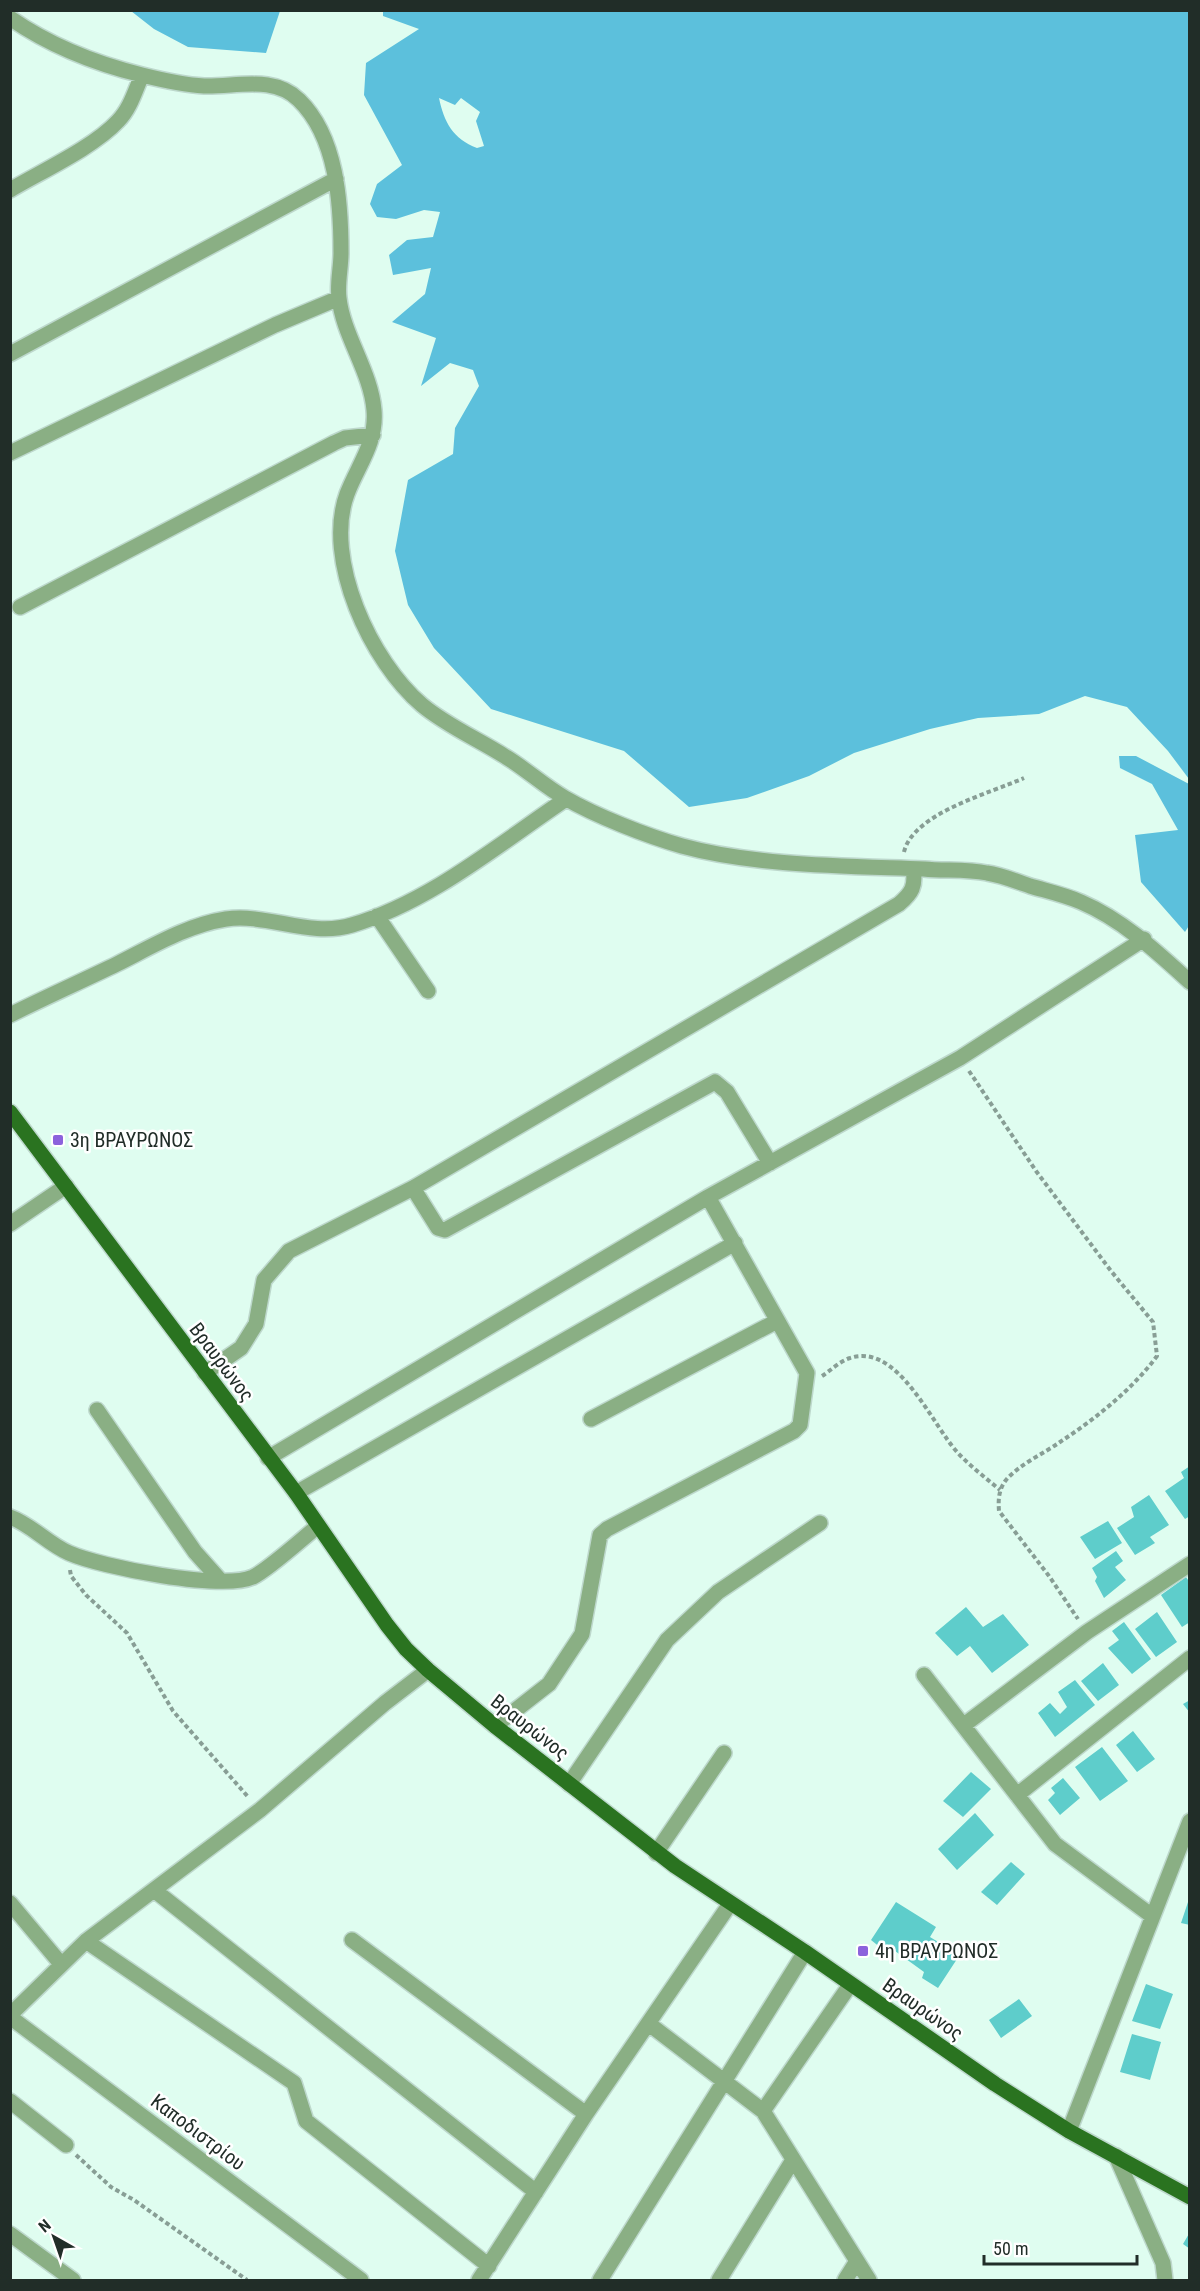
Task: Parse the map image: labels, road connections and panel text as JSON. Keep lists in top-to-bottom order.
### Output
{
  "streets": {
    "main road": ["Βραυρώνος"],
    "street": ["Καποδιστρίου"]
  },
  "places": {
    "transit": ["3η ΒΡΑΥΡΩΝΟΣ", "4η ΒΡΑΥΡΩΝΟΣ"]
  },
  "scale_bar": "50 m",
  "north": "top left"
}
